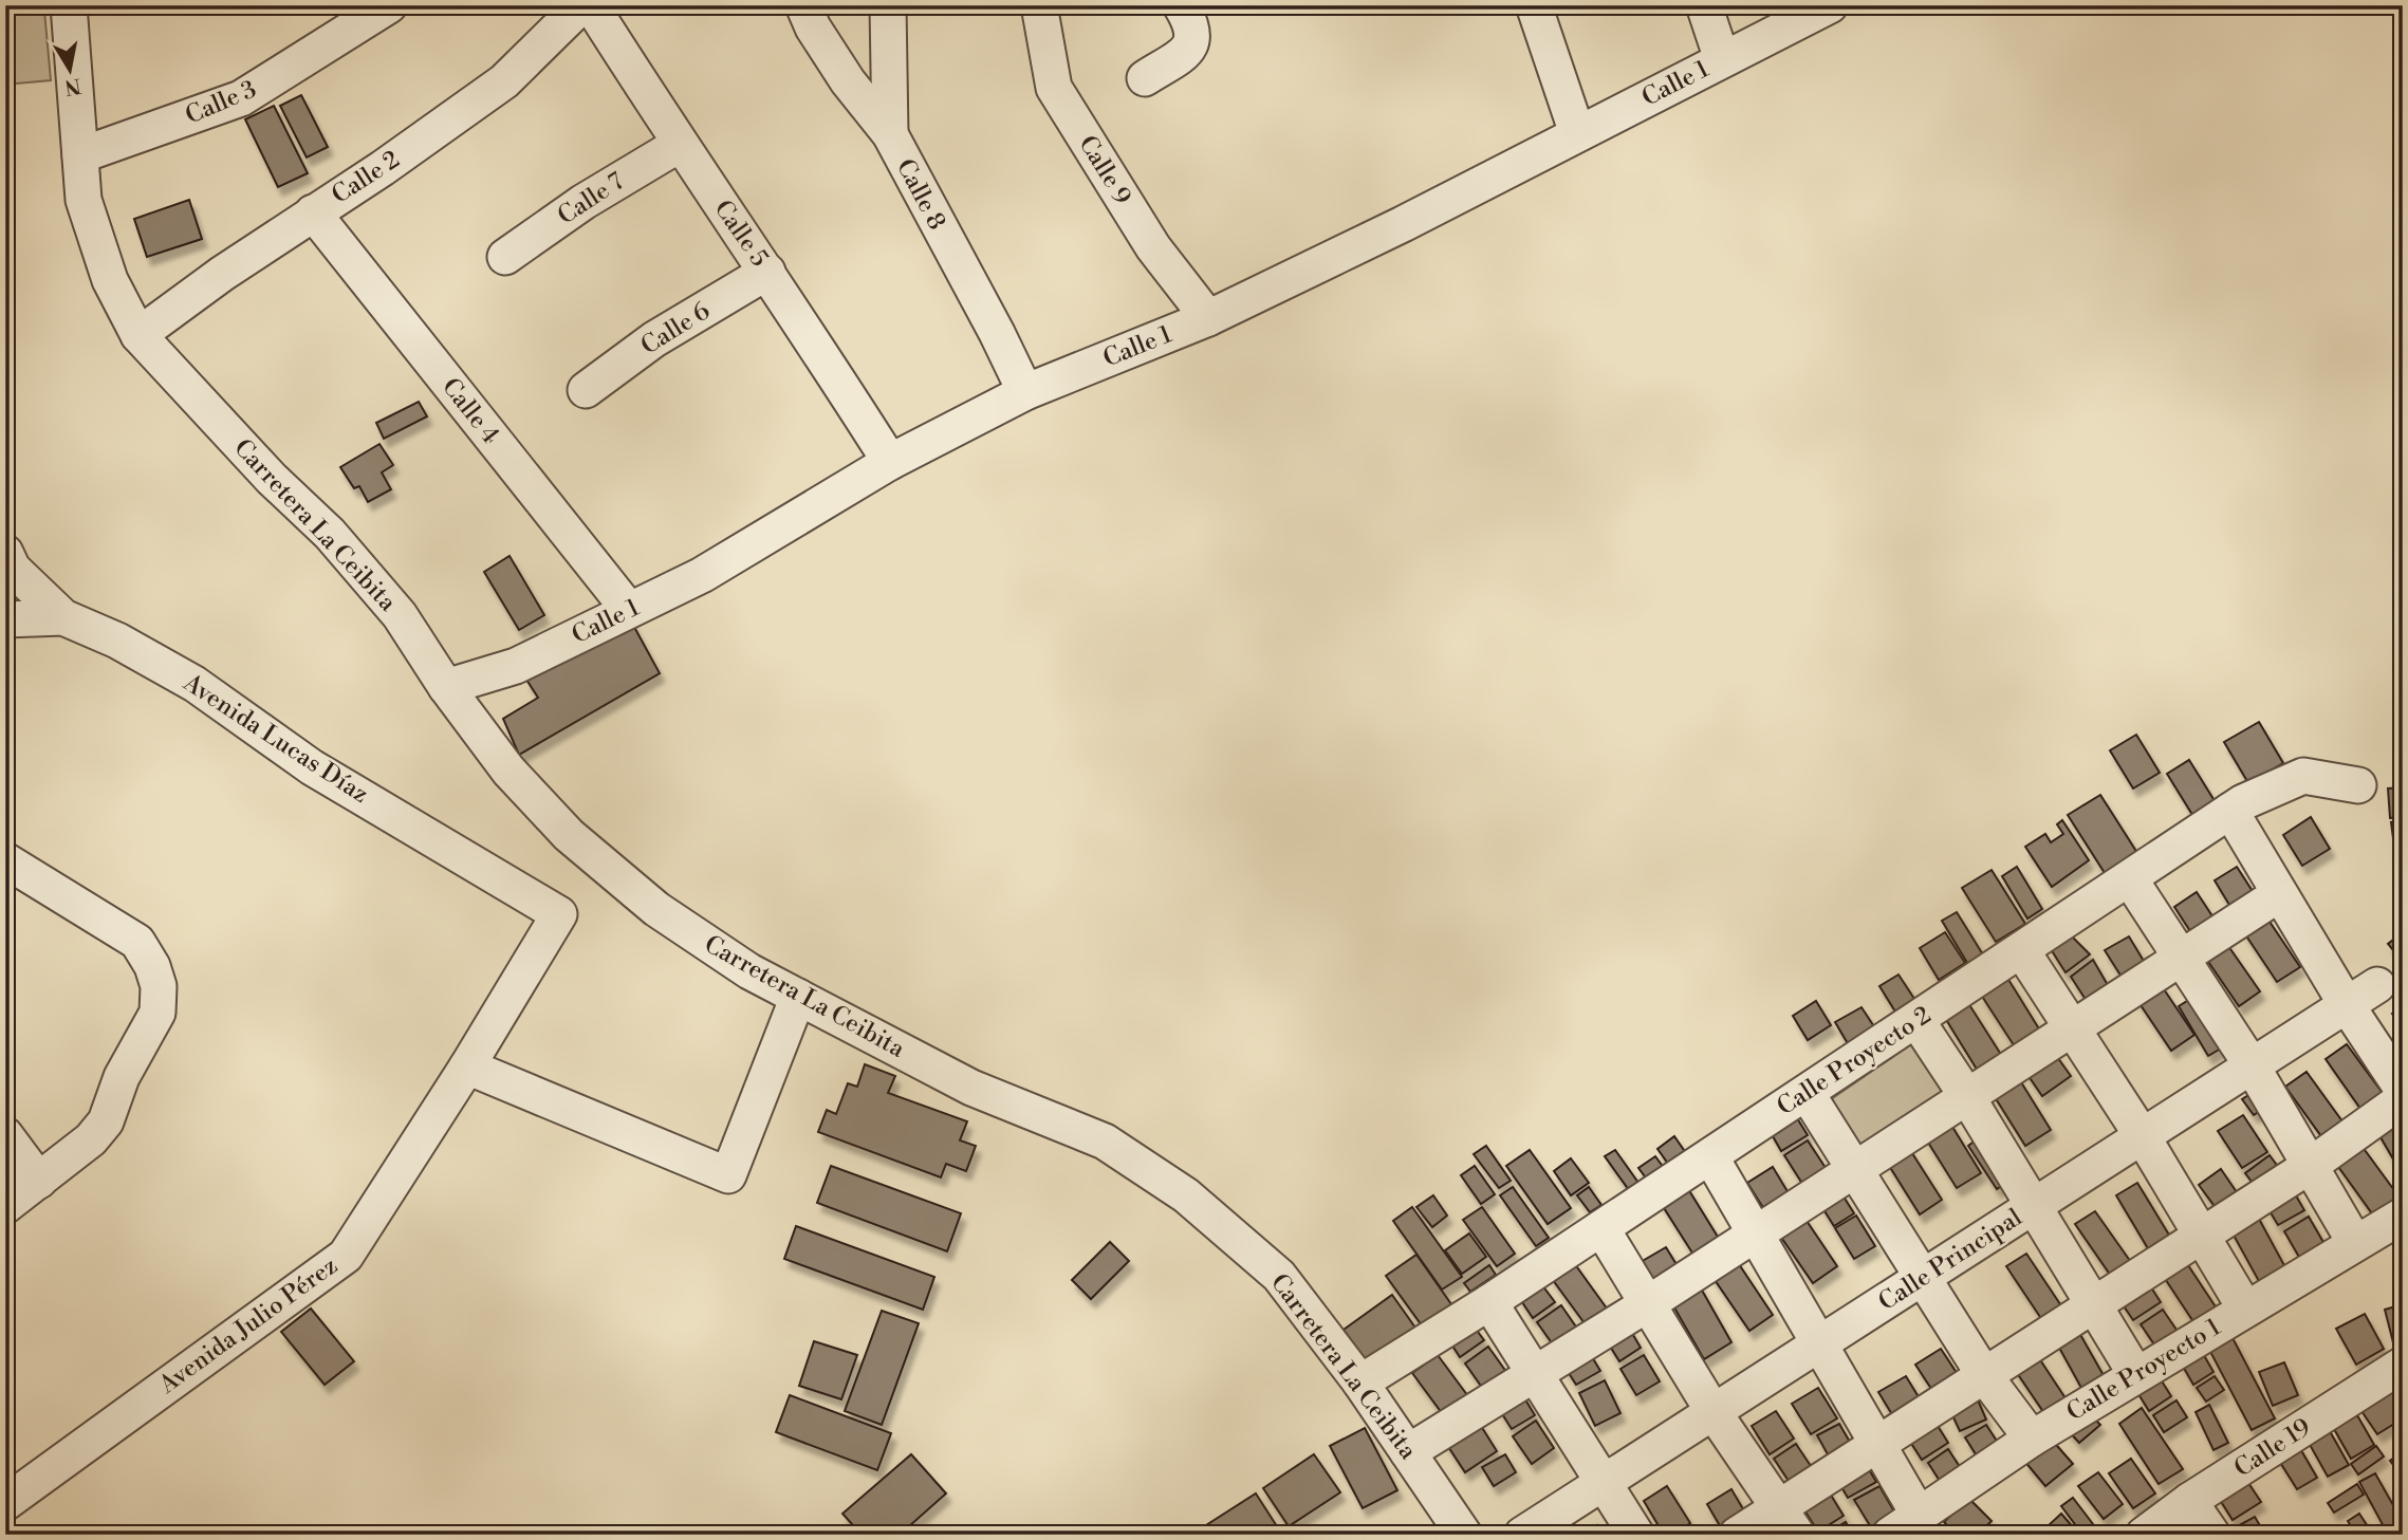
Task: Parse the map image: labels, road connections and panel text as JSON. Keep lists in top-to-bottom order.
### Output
{
  "streets": {
    "street": [
      "Calle 1",
      "Calle 3",
      "Calle 9",
      "Calle 2",
      "Calle 8",
      "Calle 7",
      "Calle 5",
      "Calle 6",
      "Calle 4",
      "Carretera La Ceibita",
      "Avenida Lucas Díaz",
      "Calle Proyecto 2",
      "Calle Principal",
      "Avenida Julio Pérez",
      "Calle Proyecto 1",
      "Calle 19"
    ]
  },
  "crossings": [
    ["Calle 1", "Calle 9"],
    ["Calle 1", "Calle 8"],
    ["Calle 1", "Calle 5"],
    ["Calle 1", "Calle 4"],
    ["Calle 1", "Carretera La Ceibita"],
    ["Calle 3", "Carretera La Ceibita"],
    ["Calle 2", "Calle 4"],
    ["Calle 2", "Carretera La Ceibita"],
    ["Calle 7", "Calle 5"],
    ["Calle 5", "Calle 6"],
    ["Carretera La Ceibita", "Calle Proyecto 2"],
    ["Avenida Lucas Díaz", "Avenida Julio Pérez"]
  ],
  "north": "bottom"
}
